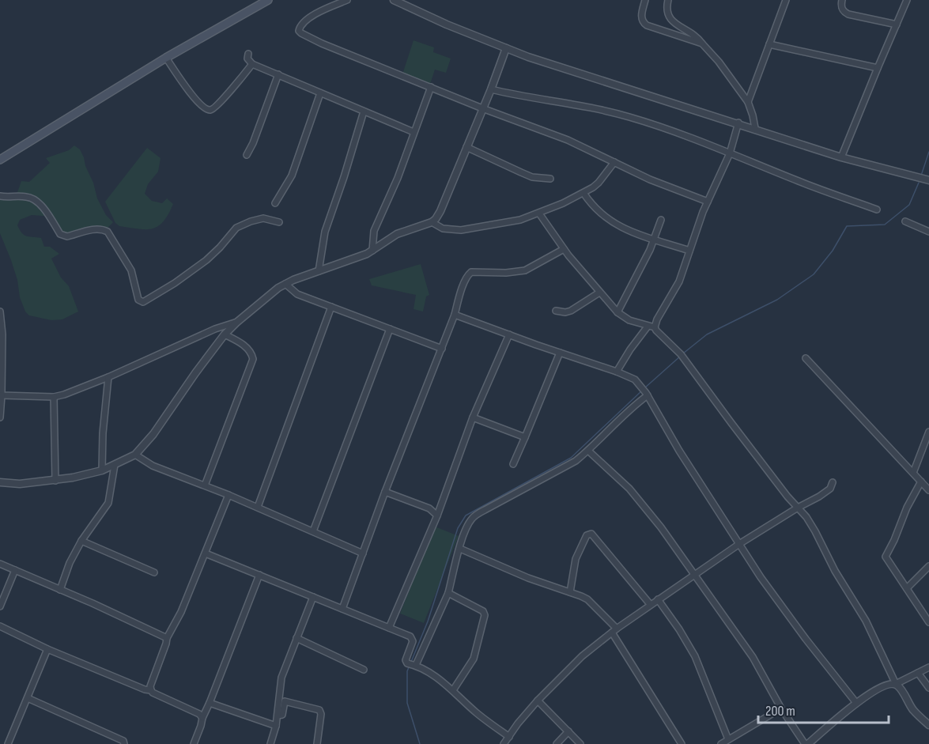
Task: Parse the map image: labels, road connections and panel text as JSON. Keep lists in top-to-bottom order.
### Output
{
  "scale_bar": "200 m"
}
